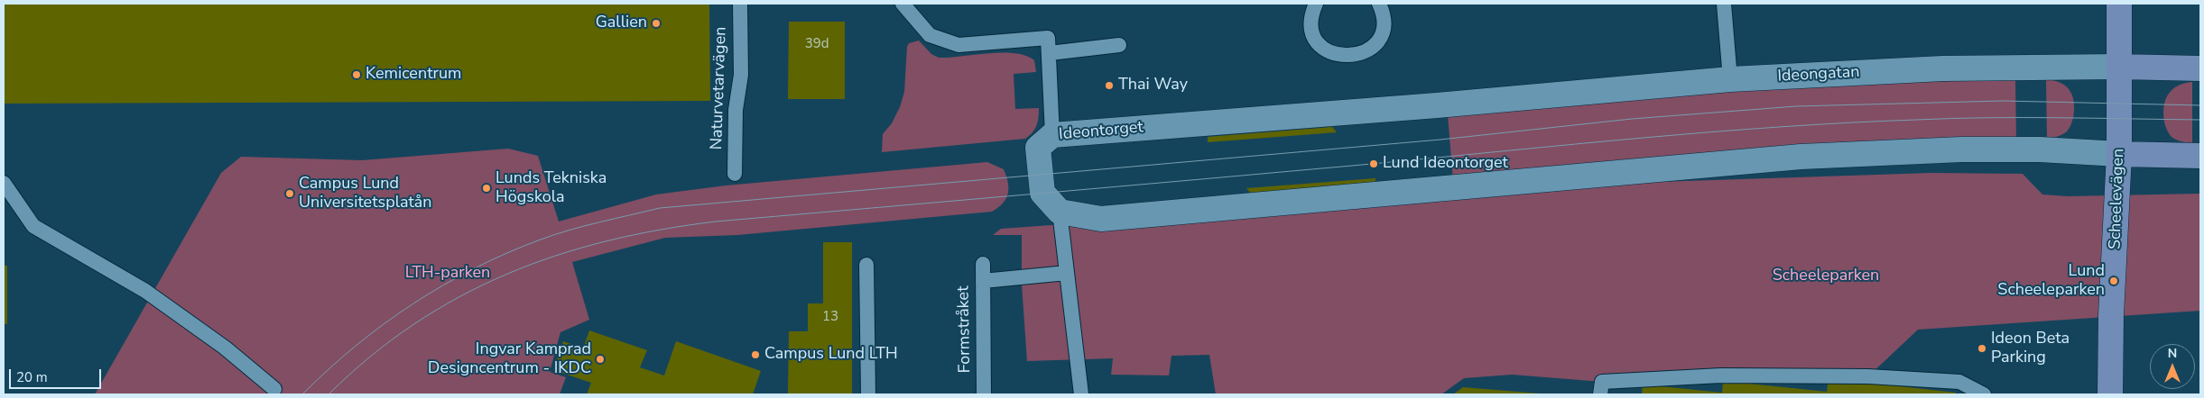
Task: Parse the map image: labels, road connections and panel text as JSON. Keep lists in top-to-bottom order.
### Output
{
  "streets": {
    "street": ["Ideongatan", "Ideontorget", "Scheelevägen"],
    "lane": ["Naturvetarvägen", "Formstråket"]
  },
  "crossings": [
    ["Ideongatan", "Ideontorget"],
    ["Ideongatan", "Scheelevägen"]
  ],
  "parks": ["LTH-parken", "Scheeleparken"],
  "places": [
    "Gallien",
    "Kemicentrum",
    "Thai Way",
    "Lund Ideontorget",
    "Lunds Tekniska Högskola",
    "Campus Lund Universitetsplatån",
    "Lund Scheeleparken",
    "Ideon Beta Parking",
    "Campus Lund LTH",
    "Ingvar Kamprad Designcentrum - IKDC"
  ],
  "house_numbers": ["39d", "13"],
  "scale_bar": "20 m",
  "north": "top"
}
